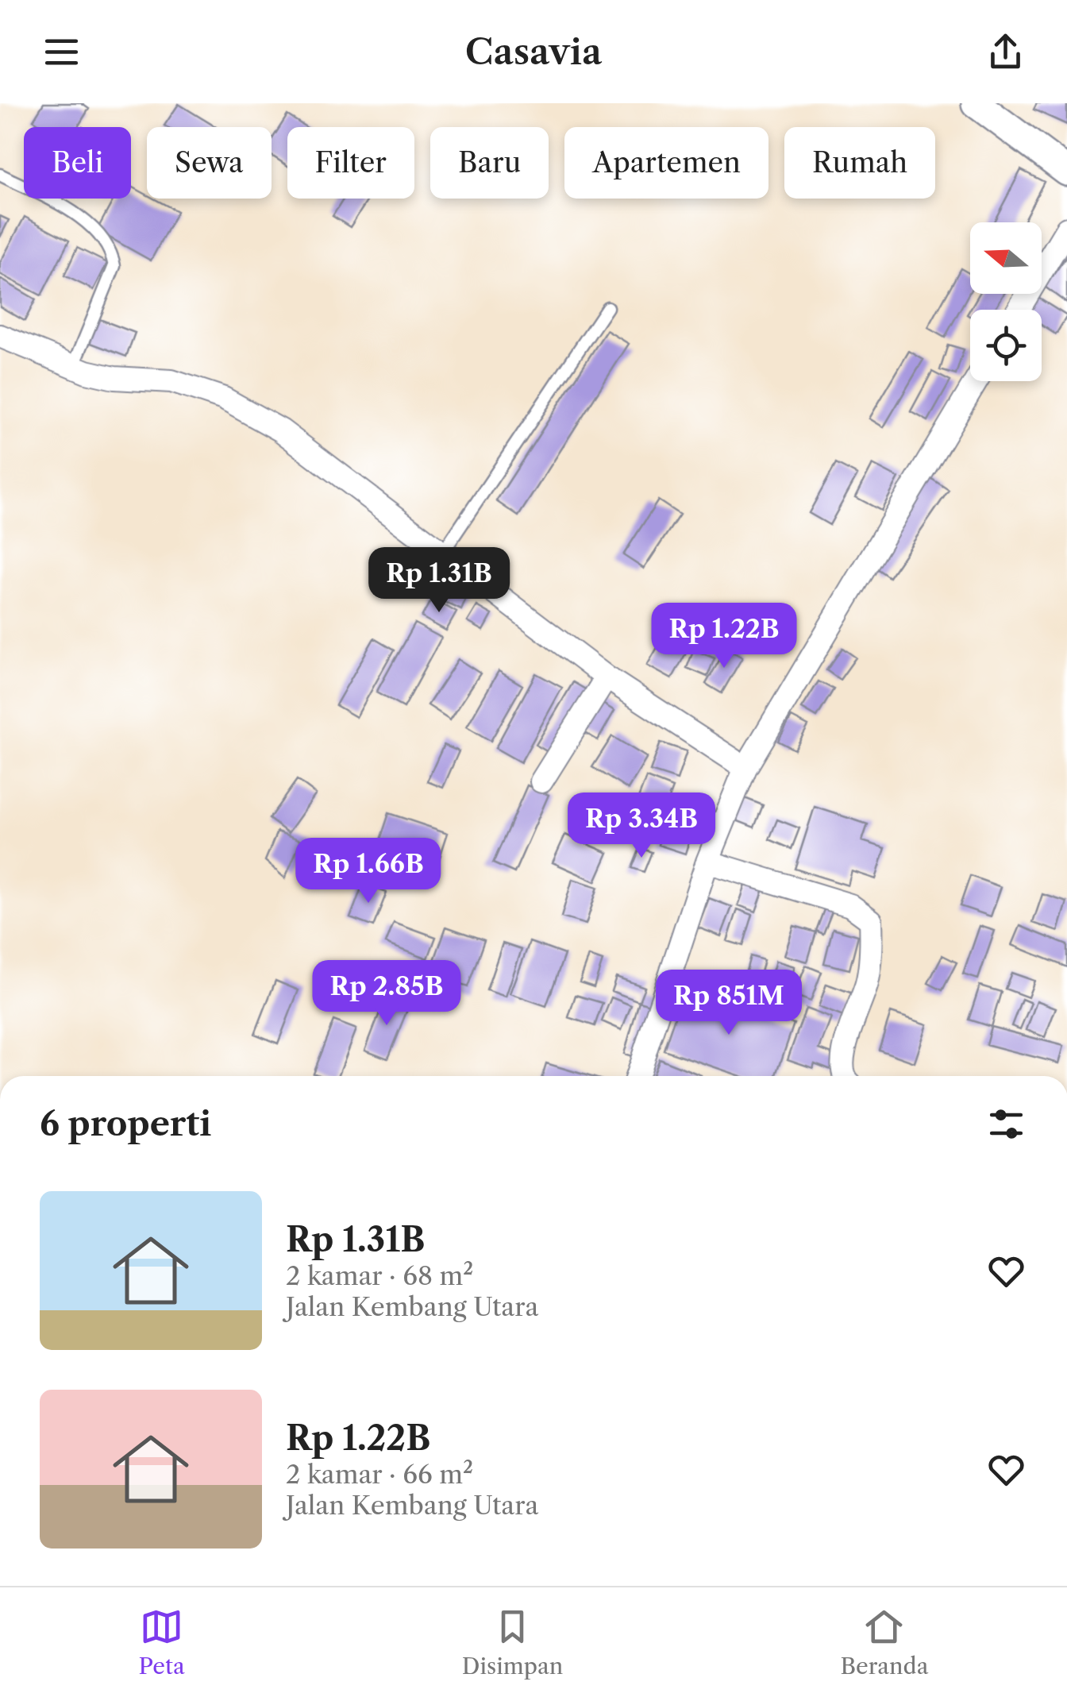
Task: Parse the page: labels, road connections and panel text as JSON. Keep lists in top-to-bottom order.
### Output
{
  "north": "left",
  "page": {
    "header": "Casavia",
    "chip": [
      "Beli",
      "Sewa",
      "Filter",
      "Baru",
      "Apartemen",
      "Rumah"
    ],
    "price": [
      "Rp 1.31B",
      "Rp 1.22B",
      "Rp 3.34B",
      "Rp 1.66B",
      "Rp 2.85B",
      "Rp 851M"
    ],
    "heading": "6 properti",
    "list": [
      {
        "name": "Rp 1.31B",
        "note": "2 kamar · 68 m² · Jalan Kembang Utara"
      },
      {
        "name": "Rp 1.22B",
        "note": "2 kamar · 66 m² · Jalan Kembang Utara"
      }
    ],
    "tabs": ["Peta", "Disimpan", "Beranda"]
  }
}
